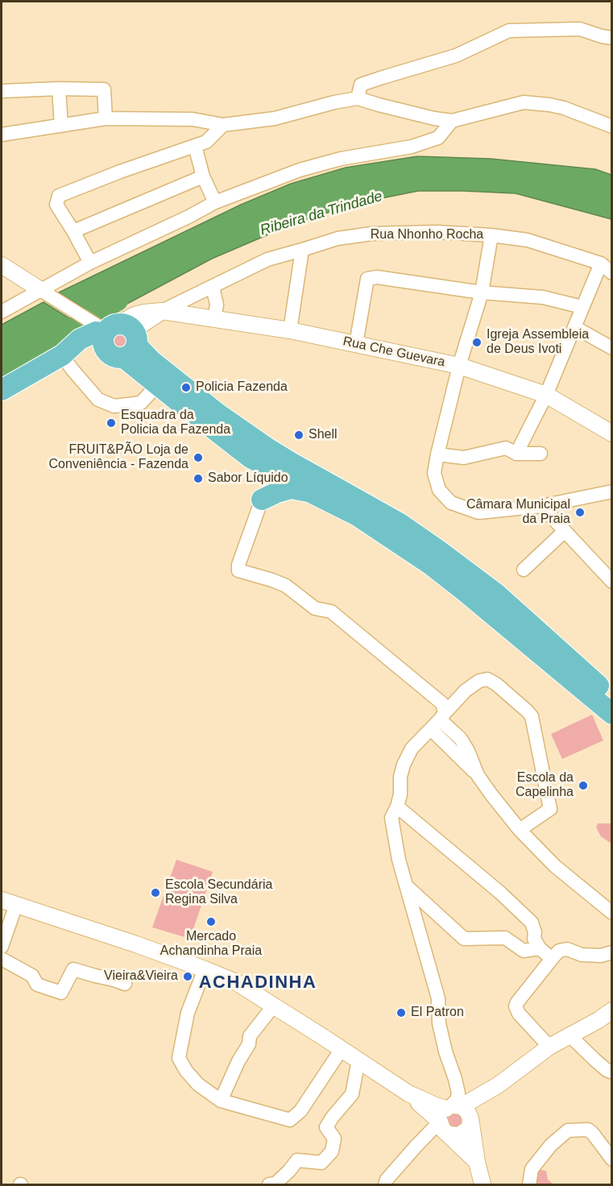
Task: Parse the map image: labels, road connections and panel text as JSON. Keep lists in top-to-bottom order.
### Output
{
  "streets": {
    "street": ["Rua Nhonho Rocha", "Rua Che Guevara"]
  },
  "crossings": [
    ["Rua Nhonho Rocha", "Rua Che Guevara"]
  ],
  "districts": ["ACHADINHA"],
  "water": ["Ribeira da Trindade"],
  "places": [
    "Igreja Assembleia de Deus Ivoti",
    "Policia Fazenda",
    "Esquadra da Policia da Fazenda",
    "Shell",
    "FRUIT&PÃO Loja de Conveniência - Fazenda",
    "Sabor Líquido",
    "Câmara Municipal da Praia",
    "Escola da Capelinha",
    "Escola Secundária Regina Silva",
    "Mercado Achandinha Praia",
    "Vieira&Vieira",
    "El Patron"
  ]
}
